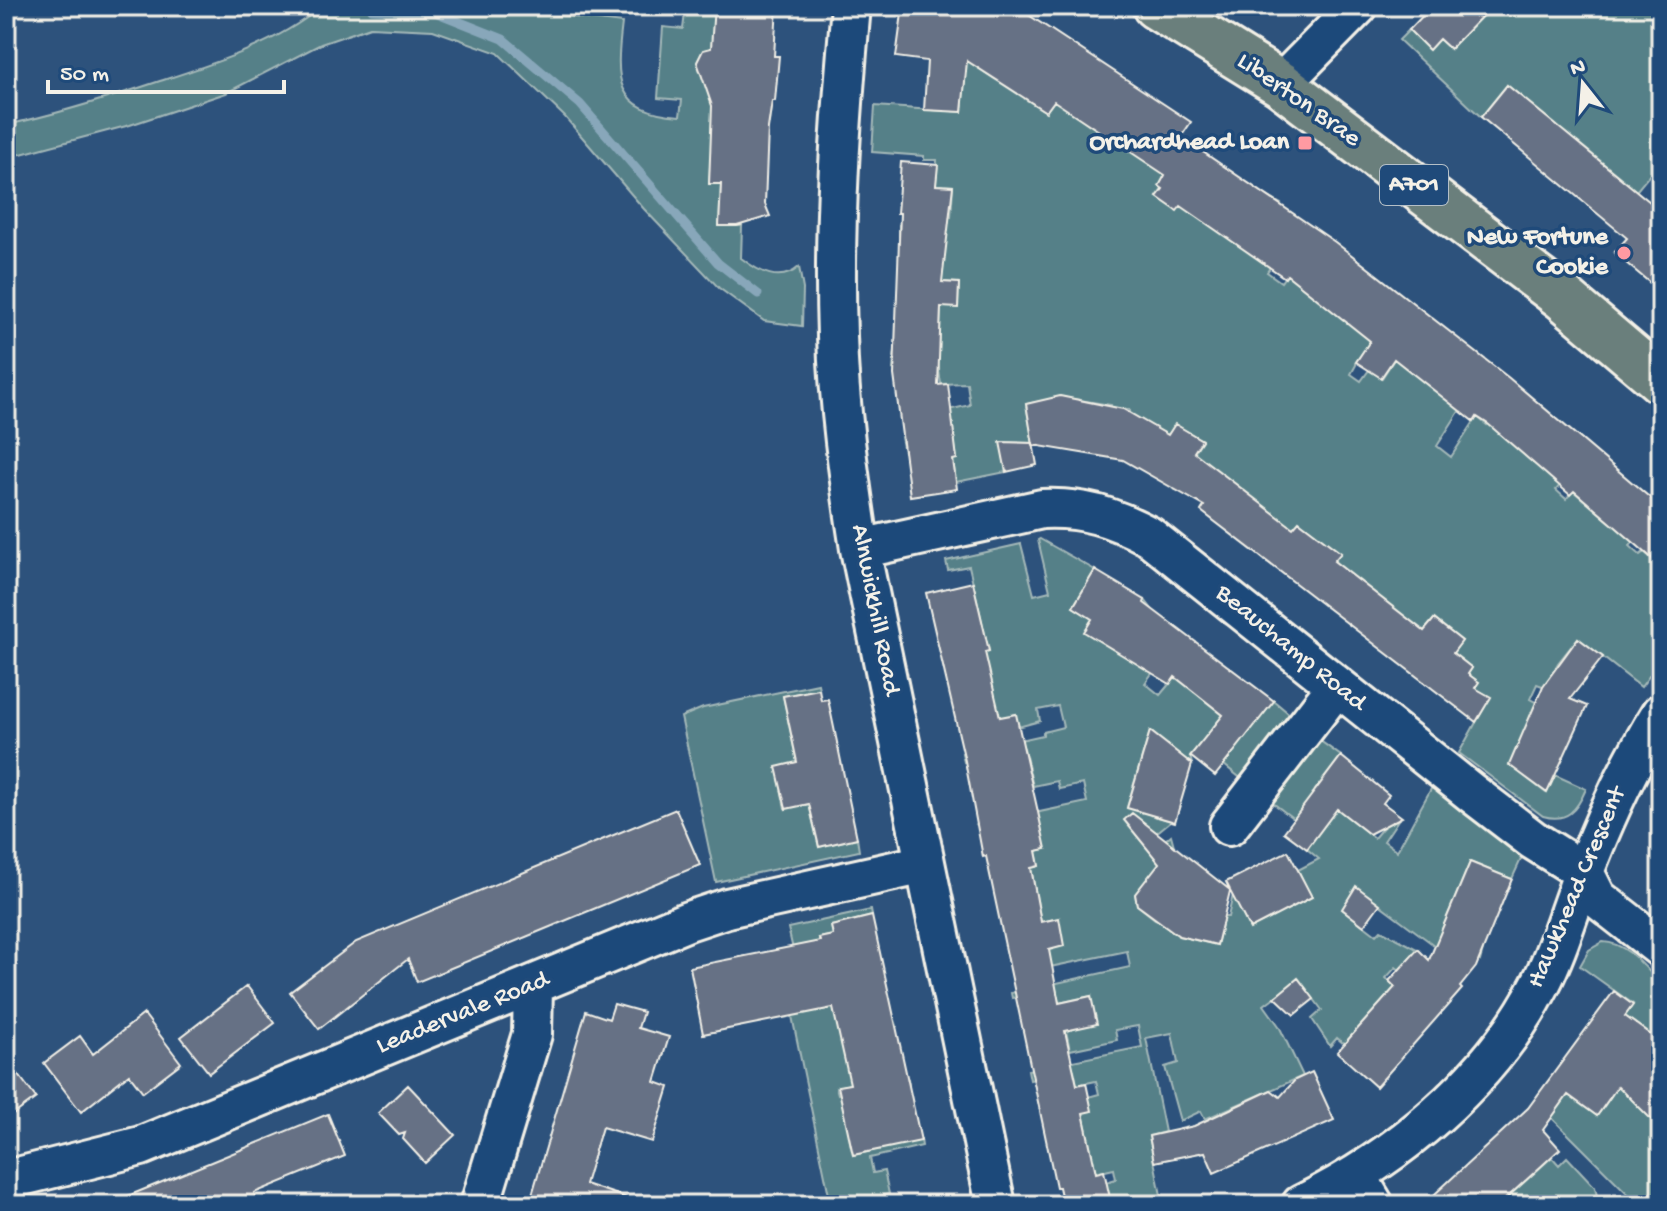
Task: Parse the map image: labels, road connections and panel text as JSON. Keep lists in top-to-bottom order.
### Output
{
  "streets": {
    "main road": ["Liberton Brae", "A701"],
    "street": [
      "Alnwickhill Road",
      "Beauchamp Road",
      "Hawkhead Crescent",
      "Leadervale Road"
    ]
  },
  "crossings": [
    ["Alnwickhill Road", "Beauchamp Road"],
    ["Alnwickhill Road", "Leadervale Road"],
    ["Beauchamp Road", "Hawkhead Crescent"]
  ],
  "places": {
    "transit": ["Orchardhead Loan"],
    "other": ["New Fortune Cookie"]
  },
  "scale_bar": "50 m",
  "north": "top"
}
